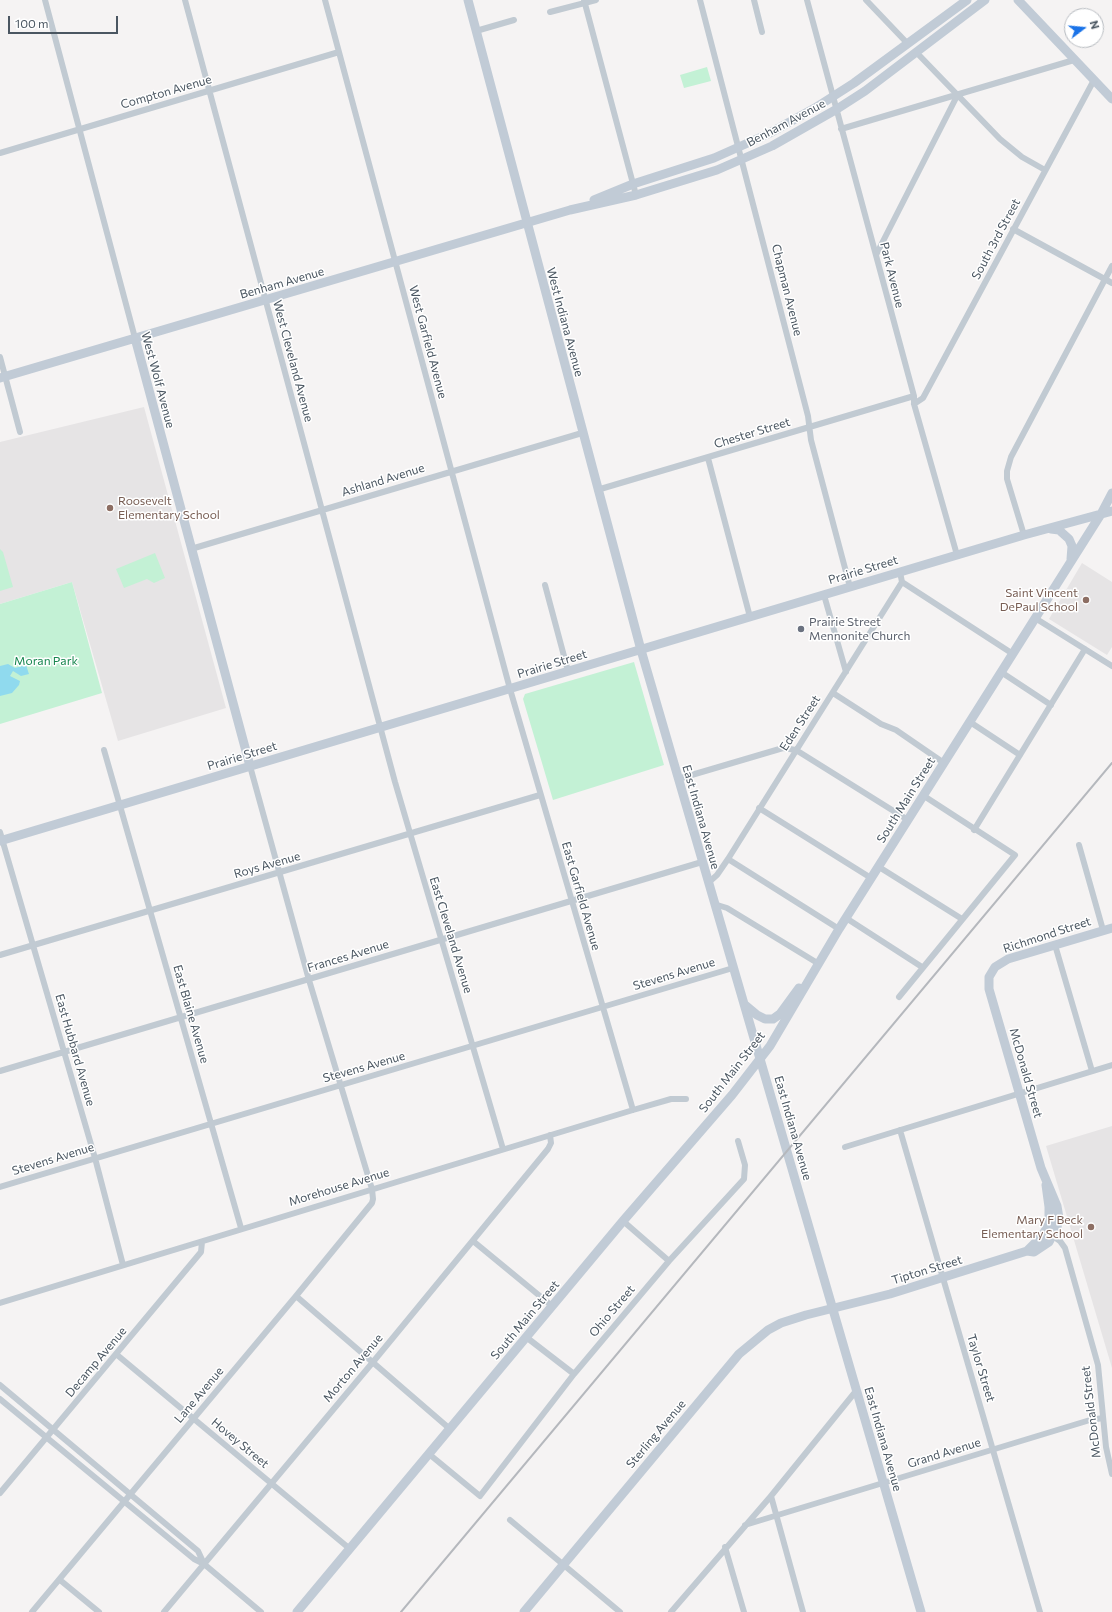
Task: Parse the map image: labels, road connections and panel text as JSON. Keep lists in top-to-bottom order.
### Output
{
  "streets": {
    "main road": [
      "Benham Avenue",
      "West Indiana Avenue",
      "West Wolf Avenue",
      "Prairie Street",
      "South Main Street",
      "East Indiana Avenue",
      "Richmond Street",
      "McDonald Street",
      "Tipton Street",
      "Sterling Avenue"
    ],
    "street": [
      "Compton Avenue",
      "South 3rd Street",
      "Park Avenue",
      "Chapman Avenue",
      "West Garfield Avenue",
      "West Cleveland Avenue",
      "Chester Street",
      "Ashland Avenue",
      "Eden Street",
      "Roys Avenue",
      "East Garfield Avenue",
      "East Cleveland Avenue",
      "Frances Avenue",
      "Stevens Avenue",
      "East Blaine Avenue",
      "East Hubbard Avenue",
      "Morehouse Avenue",
      "Ohio Street",
      "Decamp Avenue",
      "Morton Avenue",
      "Taylor Street",
      "Lane Avenue",
      "Hovey Street",
      "Grand Avenue"
    ]
  },
  "crossings": [
    ["Compton Avenue", "West Garfield Avenue"],
    ["Compton Avenue", "West Cleveland Avenue"],
    ["Compton Avenue", "West Wolf Avenue"],
    ["Benham Avenue", "Park Avenue"],
    ["Benham Avenue", "Chapman Avenue"],
    ["Benham Avenue", "West Indiana Avenue"],
    ["Benham Avenue", "West Garfield Avenue"],
    ["Benham Avenue", "West Cleveland Avenue"],
    ["Benham Avenue", "West Wolf Avenue"],
    ["South 3rd Street", "Park Avenue"],
    ["Park Avenue", "Chester Street"],
    ["Park Avenue", "Prairie Street"],
    ["Chapman Avenue", "Chester Street"],
    ["Chapman Avenue", "Prairie Street"],
    ["West Indiana Avenue", "Chester Street"],
    ["West Indiana Avenue", "Ashland Avenue"],
    ["West Indiana Avenue", "Prairie Street"],
    ["West Indiana Avenue", "East Indiana Avenue"],
    ["West Garfield Avenue", "Ashland Avenue"],
    ["West Garfield Avenue", "Prairie Street"],
    ["West Garfield Avenue", "East Garfield Avenue"],
    ["West Cleveland Avenue", "Ashland Avenue"],
    ["West Cleveland Avenue", "Prairie Street"],
    ["West Cleveland Avenue", "East Cleveland Avenue"],
    ["West Wolf Avenue", "Ashland Avenue"],
    ["West Wolf Avenue", "Prairie Street"],
    ["Prairie Street", "South Main Street"],
    ["Prairie Street", "East Indiana Avenue"],
    ["Prairie Street", "East Garfield Avenue"],
    ["Prairie Street", "East Cleveland Avenue"],
    ["Prairie Street", "East Blaine Avenue"],
    ["Prairie Street", "East Hubbard Avenue"],
    ["Eden Street", "East Indiana Avenue"],
    ["South Main Street", "East Indiana Avenue"],
    ["South Main Street", "Ohio Street"],
    ["South Main Street", "Hovey Street"],
    ["East Indiana Avenue", "Frances Avenue"],
    ["East Indiana Avenue", "Stevens Avenue"],
    ["East Indiana Avenue", "Tipton Street"],
    ["East Indiana Avenue", "Sterling Avenue"],
    ["East Indiana Avenue", "Grand Avenue"],
    ["Roys Avenue", "East Garfield Avenue"],
    ["Roys Avenue", "East Cleveland Avenue"],
    ["Roys Avenue", "East Blaine Avenue"],
    ["Roys Avenue", "East Hubbard Avenue"],
    ["East Garfield Avenue", "Frances Avenue"],
    ["East Garfield Avenue", "Stevens Avenue"],
    ["East Garfield Avenue", "Morehouse Avenue"],
    ["East Cleveland Avenue", "Frances Avenue"],
    ["East Cleveland Avenue", "Stevens Avenue"],
    ["East Cleveland Avenue", "Morehouse Avenue"],
    ["Richmond Street", "McDonald Street"],
    ["Frances Avenue", "East Blaine Avenue"],
    ["Frances Avenue", "East Hubbard Avenue"],
    ["Stevens Avenue", "East Blaine Avenue"],
    ["Stevens Avenue", "East Hubbard Avenue"],
    ["East Blaine Avenue", "Morehouse Avenue"],
    ["East Hubbard Avenue", "Morehouse Avenue"],
    ["McDonald Street", "Tipton Street"],
    ["McDonald Street", "Grand Avenue"],
    ["Morehouse Avenue", "Decamp Avenue"],
    ["Morehouse Avenue", "Morton Avenue"],
    ["Morehouse Avenue", "Lane Avenue"],
    ["Tipton Street", "Taylor Street"],
    ["Tipton Street", "Sterling Avenue"],
    ["Decamp Avenue", "Hovey Street"],
    ["Morton Avenue", "Hovey Street"],
    ["Taylor Street", "Grand Avenue"],
    ["Lane Avenue", "Hovey Street"]
  ],
  "parks": ["Moran Park"],
  "places": [
    "Roosevelt Elementary School",
    "Saint Vincent DePaul School",
    "Prairie Street Mennonite Church",
    "Mary F Beck Elementary School"
  ],
  "scale_bar": "100 m",
  "north": "right"
}
